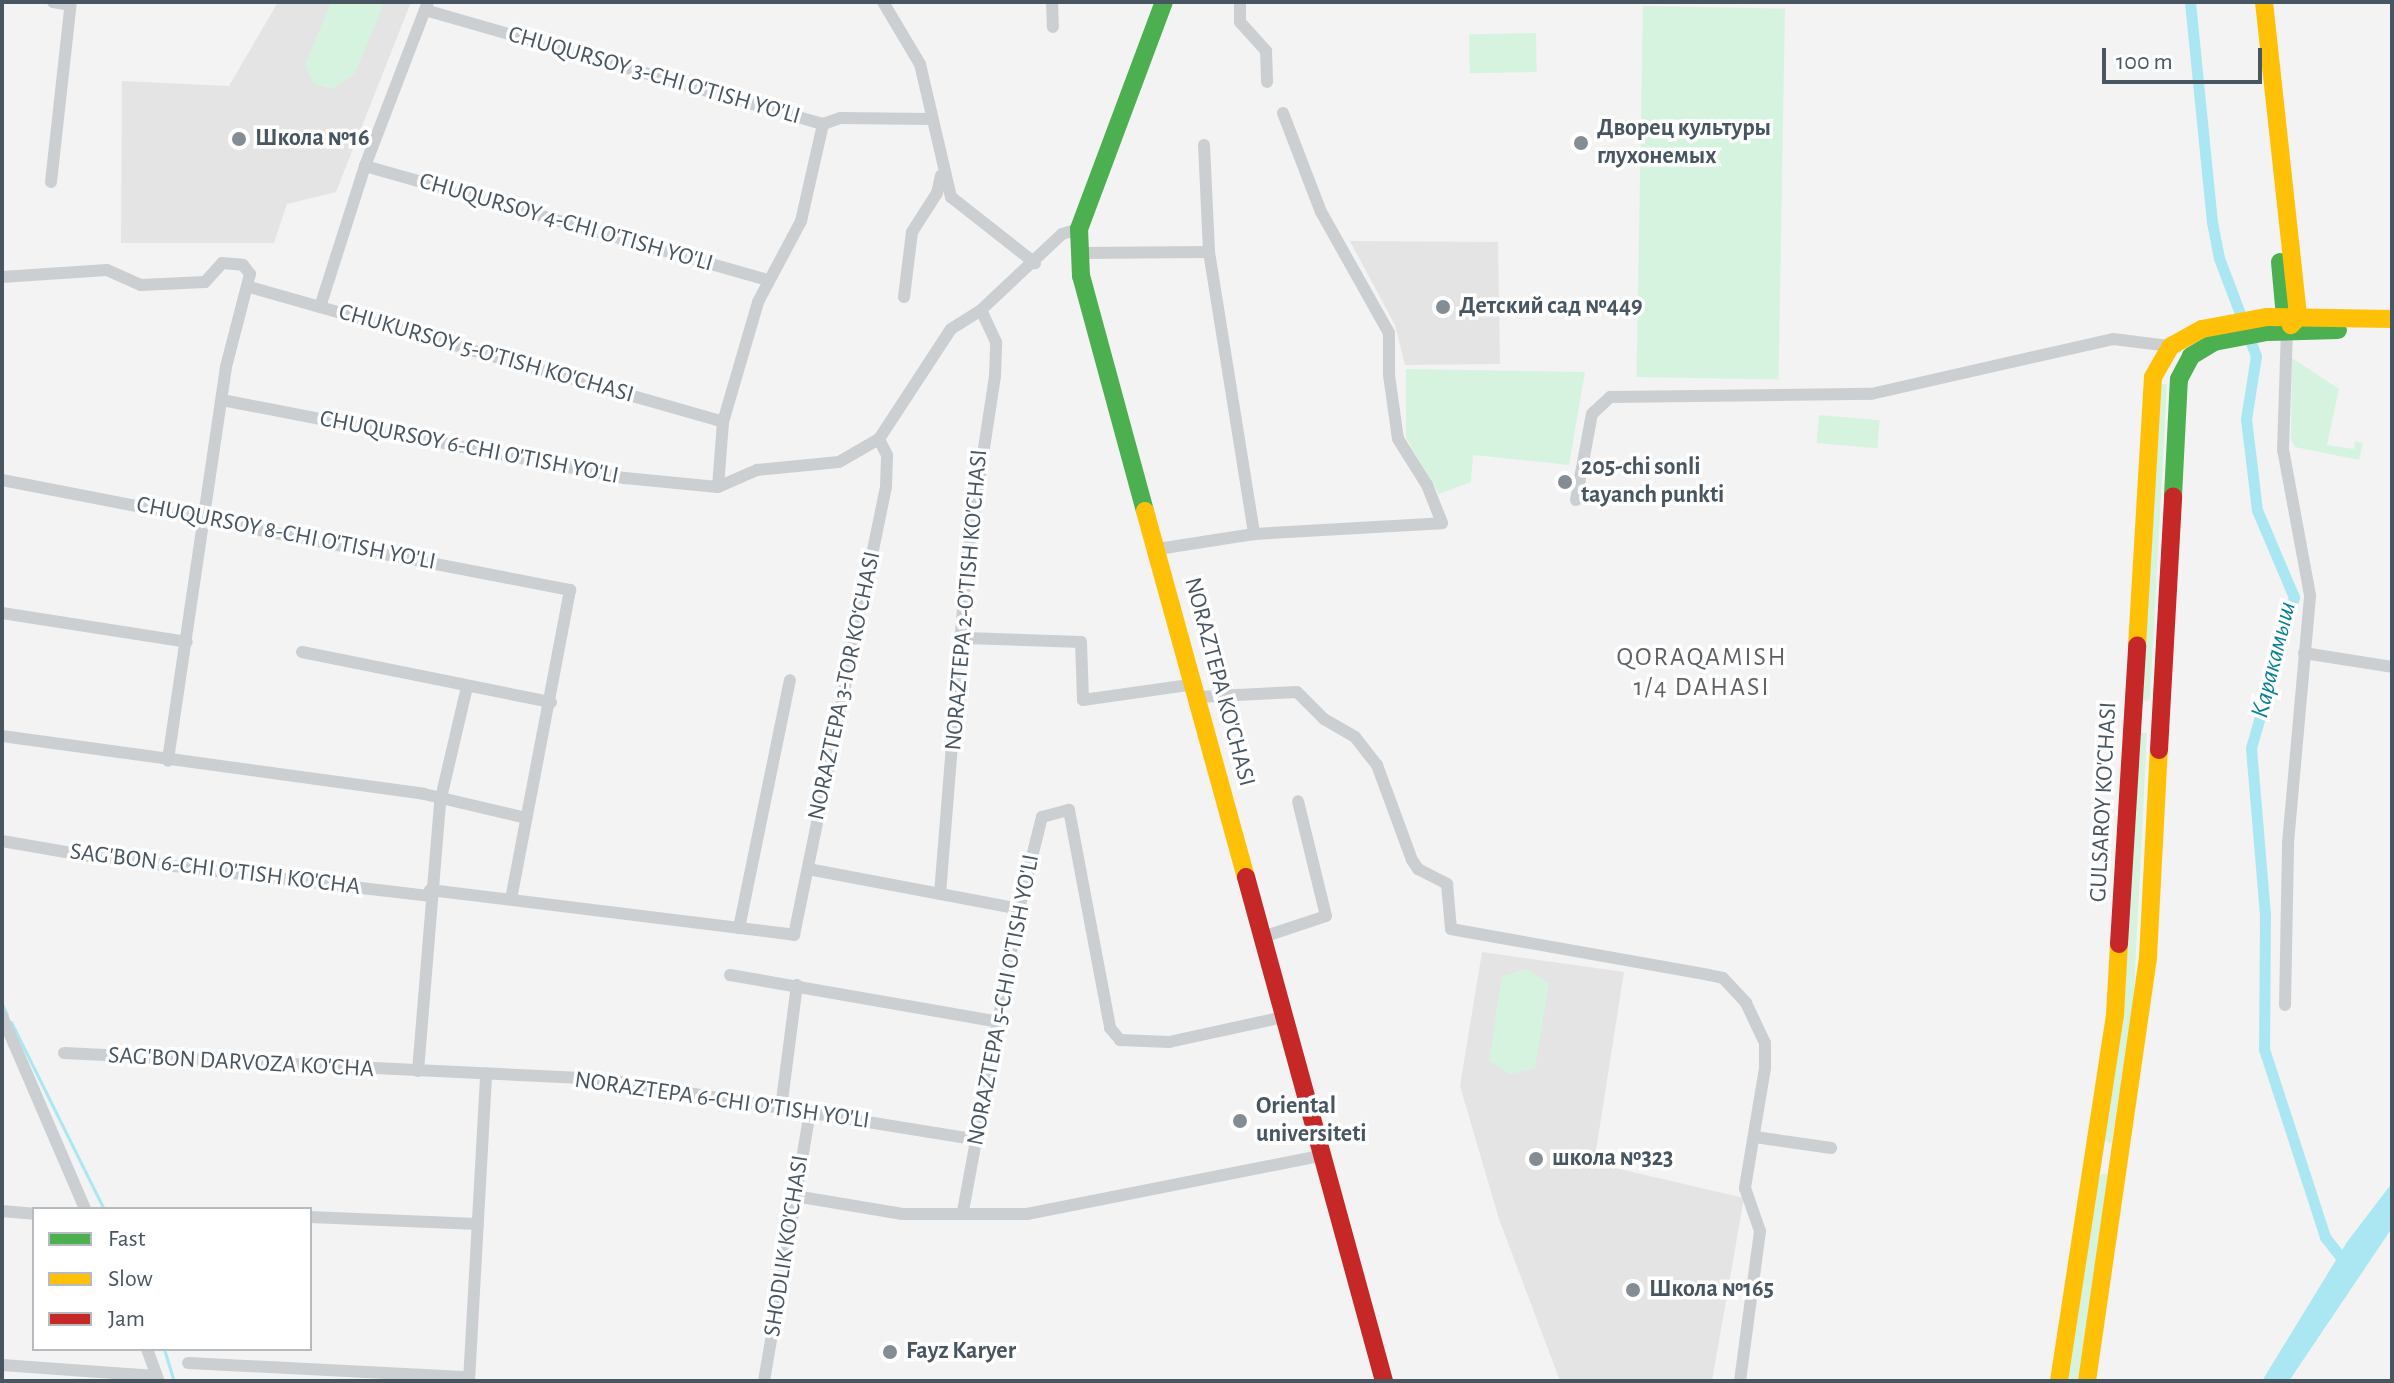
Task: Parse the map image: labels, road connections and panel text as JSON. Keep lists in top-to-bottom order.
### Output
{
  "streets": {
    "main road": ["NORAZTEPA KO'CHASI", "GULSAROY KO'CHASI"],
    "street": [
      "CHUQURSOY 3-CHI O'TISH YO'LI",
      "CHUQURSOY 4-CHI O'TISH YO'LI",
      "CHUKURSOY 5-O'TISH KO'CHASI",
      "CHUQURSOY 6-CHI O'TISH YO'LI",
      "CHUQURSOY 8-CHI O'TISH YO'LI",
      "NORAZTEPA 2-O'TISH KO'CHASI",
      "NORAZTEPA 3-TOR KO‘CHASI",
      "SAG'BON 6-CHI O'TISH KO'CHA",
      "NORAZTEPA 5-CHI O'TISH YO'LI",
      "SAG'BON DARVOZA KO'CHA",
      "NORAZTEPA 6-CHI O'TISH YO'LI",
      "SHODLIK KO'CHASI"
    ]
  },
  "crossings": [
    ["NORAZTEPA KO'CHASI", "NORAZTEPA 5-CHI O'TISH YO'LI"],
    ["NORAZTEPA 3-TOR KO‘CHASI", "SAG'BON 6-CHI O'TISH KO'CHA"],
    ["NORAZTEPA 5-CHI O'TISH YO'LI", "NORAZTEPA 6-CHI O'TISH YO'LI"],
    ["SAG'BON DARVOZA KO'CHA", "NORAZTEPA 6-CHI O'TISH YO'LI"],
    ["NORAZTEPA 6-CHI O'TISH YO'LI", "SHODLIK KO'CHASI"]
  ],
  "districts": ["QORAQAMISH 1/4 DAHASI"],
  "water": ["Каракамыш"],
  "places": [
    "Школа №16",
    "Дворец культуры глухонемых",
    "Детский сад №449",
    "205-chi sonli tayanch punkti",
    "Oriental universiteti",
    "школа №323",
    "Школа №165",
    "Fayz Karyer"
  ],
  "legend": ["Fast", "Slow", "Jam"],
  "scale_bar": "100 m"
}
